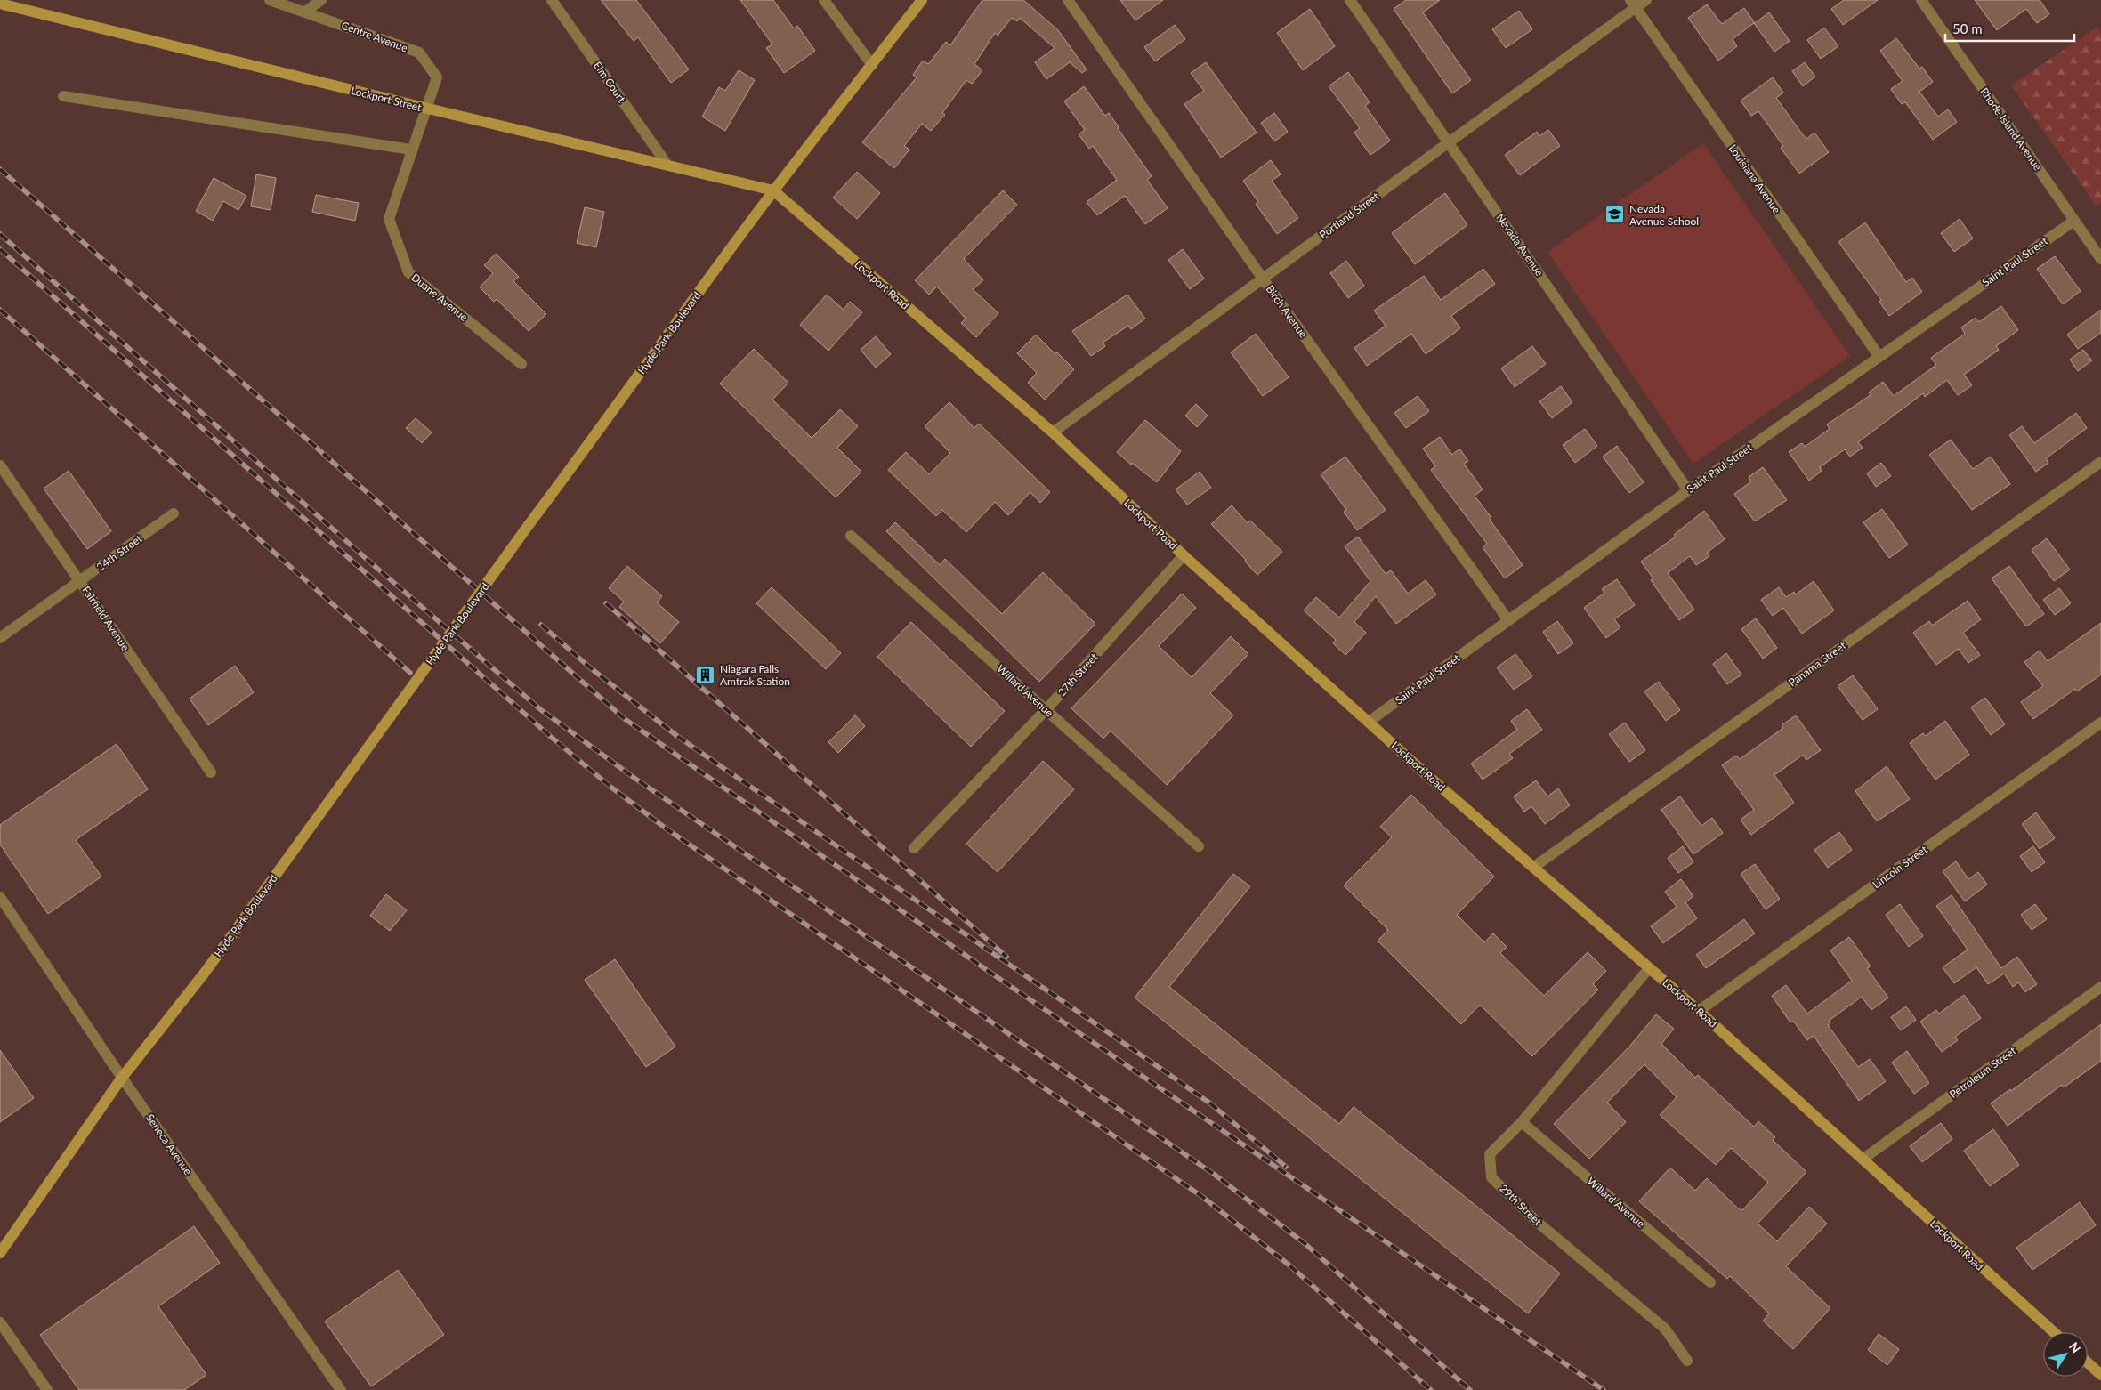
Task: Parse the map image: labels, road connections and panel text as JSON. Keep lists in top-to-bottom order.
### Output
{
  "streets": {
    "street": [
      "Centre Avenue",
      "Elm Court",
      "Lockport Street",
      "Rhode Island Avenue",
      "Louisiana Avenue",
      "Portland Street",
      "Nevada Avenue",
      "Saint Paul Street",
      "Lockport Road",
      "Duane Avenue",
      "Birch Avenue",
      "Hyde Park Boulevard",
      "24th Street",
      "Fairfield Avenue",
      "Panama Street",
      "27th Street",
      "Willard Avenue",
      "Lincoln Street",
      "Petroleum Street",
      "Seneca Avenue",
      "29th Street"
    ]
  },
  "crossings": [
    ["Centre Avenue", "Lockport Street"],
    ["Centre Avenue", "Duane Avenue"],
    ["Elm Court", "Lockport Street"],
    ["Lockport Street", "Lockport Road"],
    ["Lockport Street", "Duane Avenue"],
    ["Lockport Street", "Hyde Park Boulevard"],
    ["Rhode Island Avenue", "Saint Paul Street"],
    ["Louisiana Avenue", "Portland Street"],
    ["Louisiana Avenue", "Saint Paul Street"],
    ["Portland Street", "Nevada Avenue"],
    ["Portland Street", "Lockport Road"],
    ["Portland Street", "Birch Avenue"],
    ["Nevada Avenue", "Saint Paul Street"],
    ["Saint Paul Street", "Lockport Road"],
    ["Saint Paul Street", "Birch Avenue"],
    ["Lockport Road", "Hyde Park Boulevard"],
    ["Lockport Road", "Panama Street"],
    ["Lockport Road", "27th Street"],
    ["Lockport Road", "Lincoln Street"],
    ["Lockport Road", "Petroleum Street"],
    ["Lockport Road", "29th Street"],
    ["Hyde Park Boulevard", "Seneca Avenue"],
    ["24th Street", "Fairfield Avenue"],
    ["27th Street", "Willard Avenue"],
    ["Willard Avenue", "29th Street"]
  ],
  "places": {
    "school or university": ["Nevada Avenue School"],
    "building": ["Niagara Falls Amtrak Station"]
  },
  "scale_bar": "50 m",
  "north": "top right"
}
